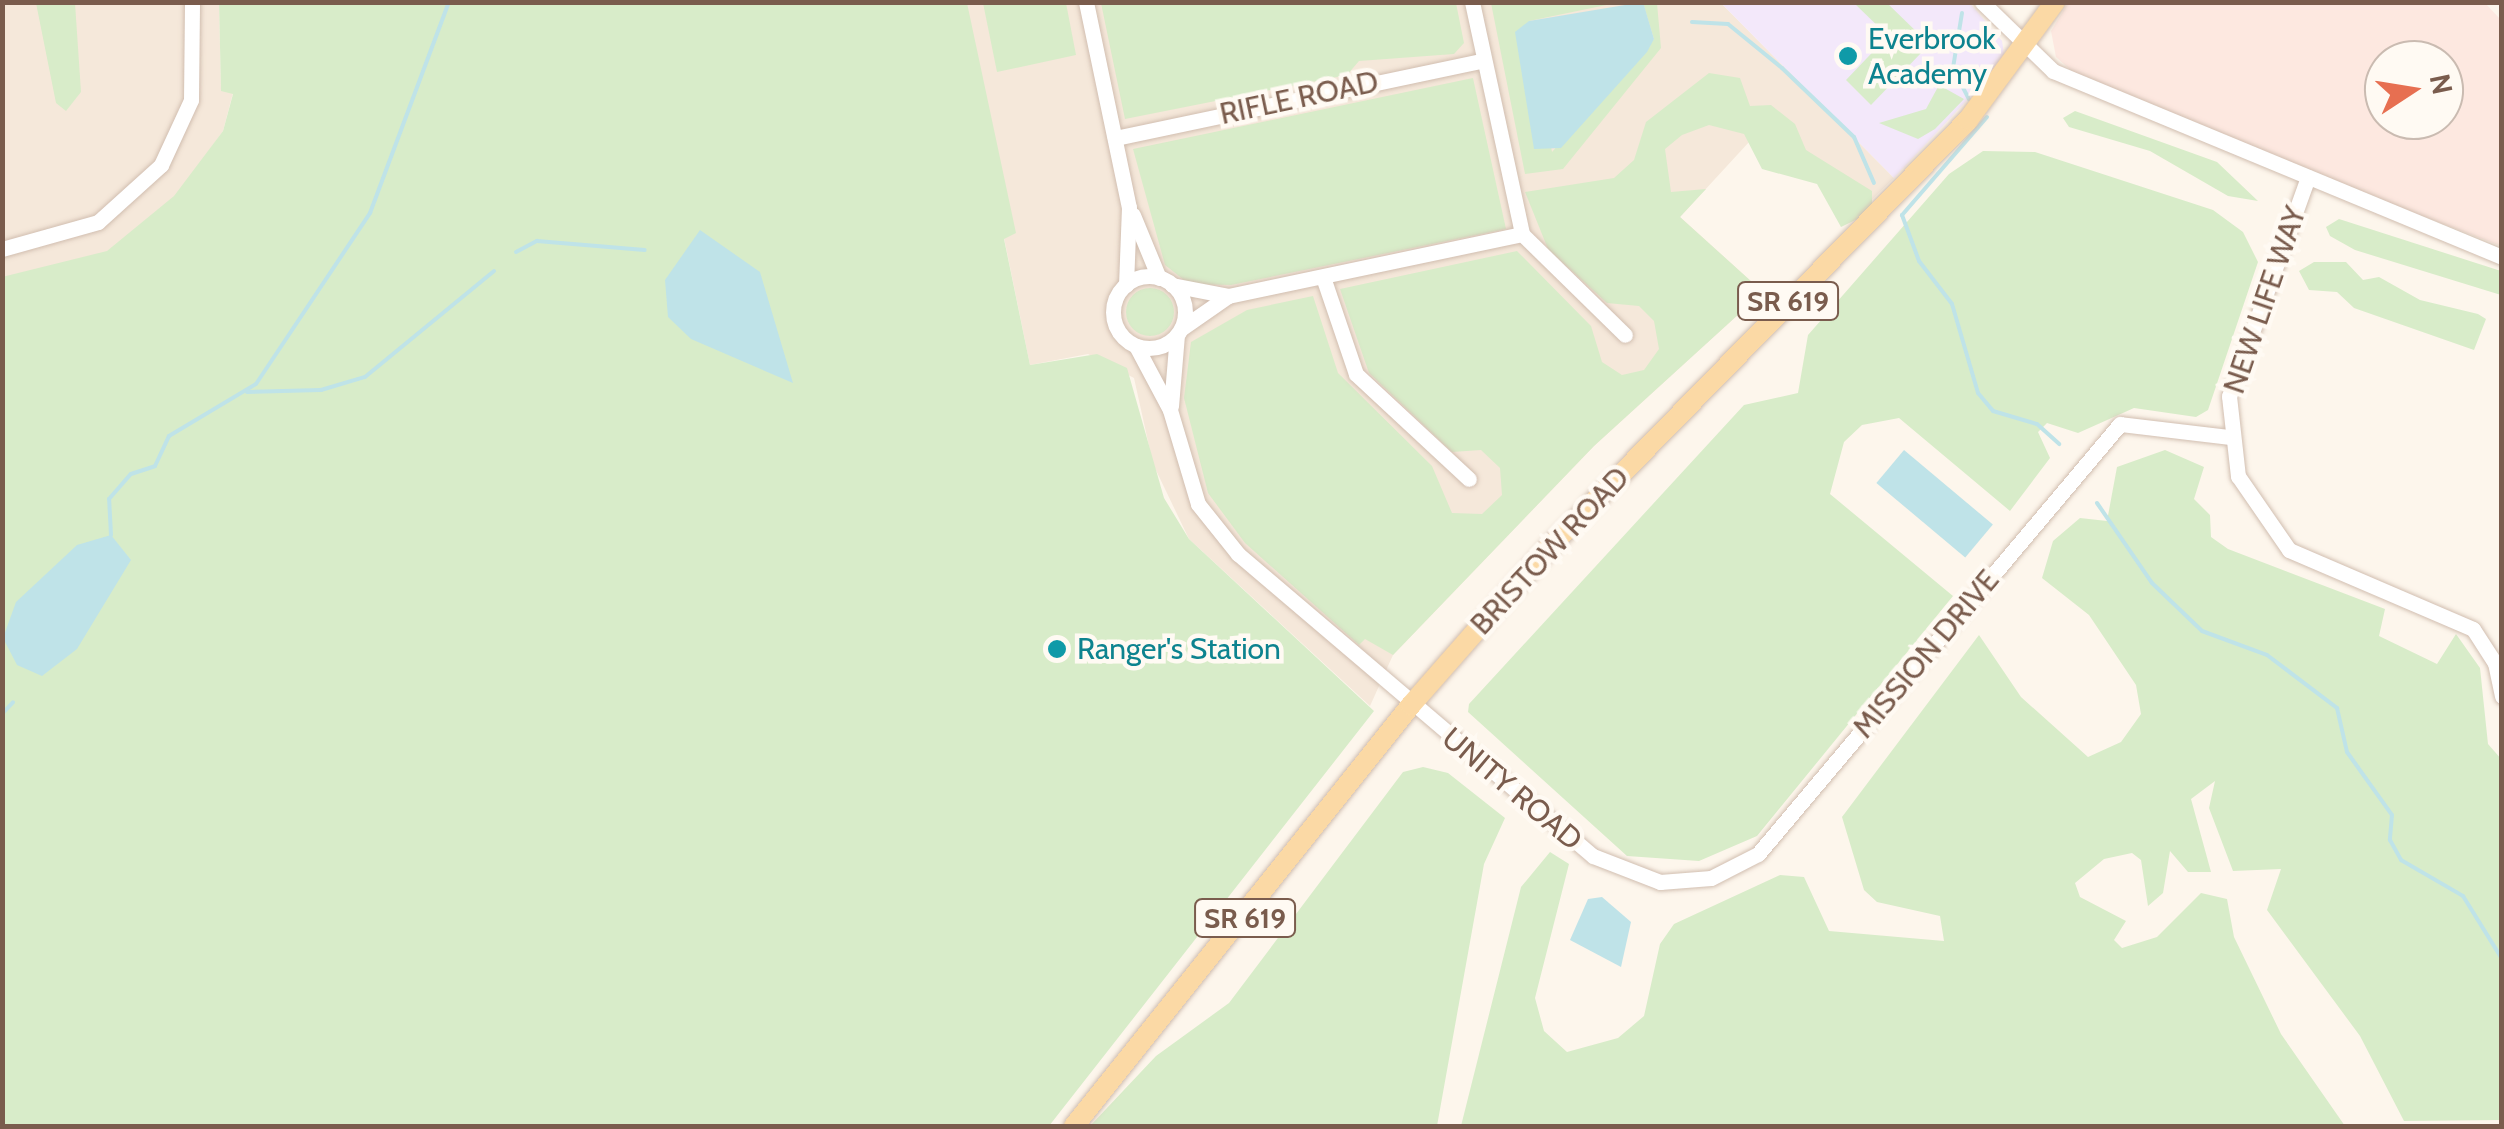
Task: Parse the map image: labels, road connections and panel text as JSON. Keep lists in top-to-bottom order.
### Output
{
  "streets": {
    "main road": ["SR 619", "BRISTOW ROAD"],
    "street": [
      "RIFLE ROAD",
      "NEW LIFE WAY",
      "MISSION DRIVE",
      "UNITY ROAD"
    ]
  },
  "crossings": [
    ["NEW LIFE WAY", "MISSION DRIVE"],
    ["BRISTOW ROAD", "UNITY ROAD"],
    ["MISSION DRIVE", "UNITY ROAD"]
  ],
  "places": ["Everbrook Academy", "Ranger's Station"],
  "north": "right"
}
